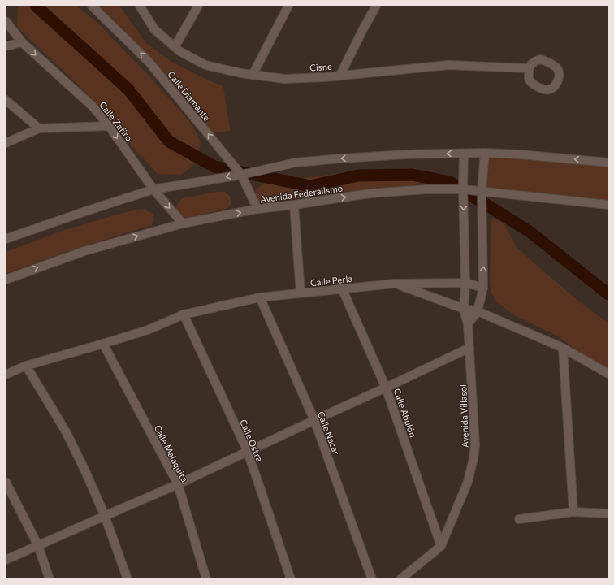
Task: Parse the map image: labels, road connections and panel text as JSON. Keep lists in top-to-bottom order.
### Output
{
  "streets": {
    "street": [
      "Cisne",
      "Calle Diamante",
      "Calle Zafiro",
      "Avenida Federalismo",
      "Calle Perla",
      "Calle Abulón",
      "Avenida Villasol",
      "Calle Nácar",
      "Calle Ostra",
      "Calle Malaquita"
    ]
  },
  "crossings": [
    ["Calle Diamante", "Avenida Federalismo"],
    ["Calle Zafiro", "Avenida Federalismo"],
    ["Avenida Federalismo", "Avenida Villasol"],
    ["Calle Perla", "Calle Abulón"],
    ["Calle Perla", "Avenida Villasol"],
    ["Calle Perla", "Calle Nácar"],
    ["Calle Perla", "Calle Ostra"],
    ["Calle Perla", "Calle Malaquita"],
    ["Calle Abulón", "Avenida Villasol"]
  ],
  "one_way": ["Calle Diamante", "Calle Zafiro"]
}
